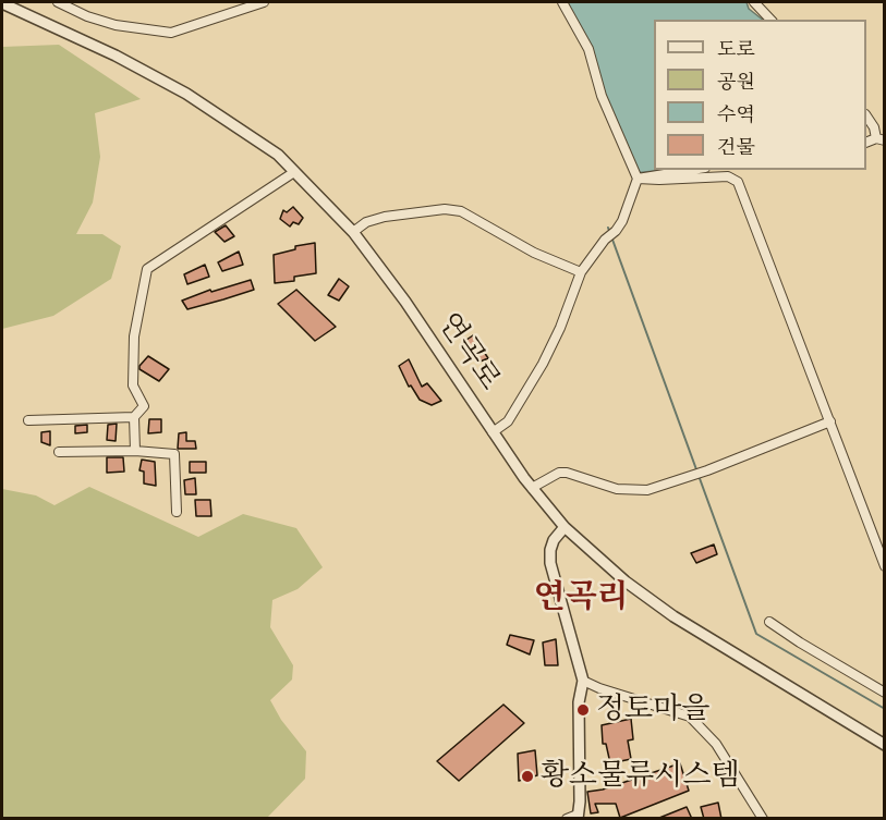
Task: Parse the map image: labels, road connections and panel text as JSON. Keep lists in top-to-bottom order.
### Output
{
  "streets": {
    "street": ["연곡로"]
  },
  "districts": ["연곡리"],
  "places": ["정토마을", "황소물류시스템"],
  "legend": [
    "도로",
    "공원",
    "수역",
    "건물"
  ]
}
